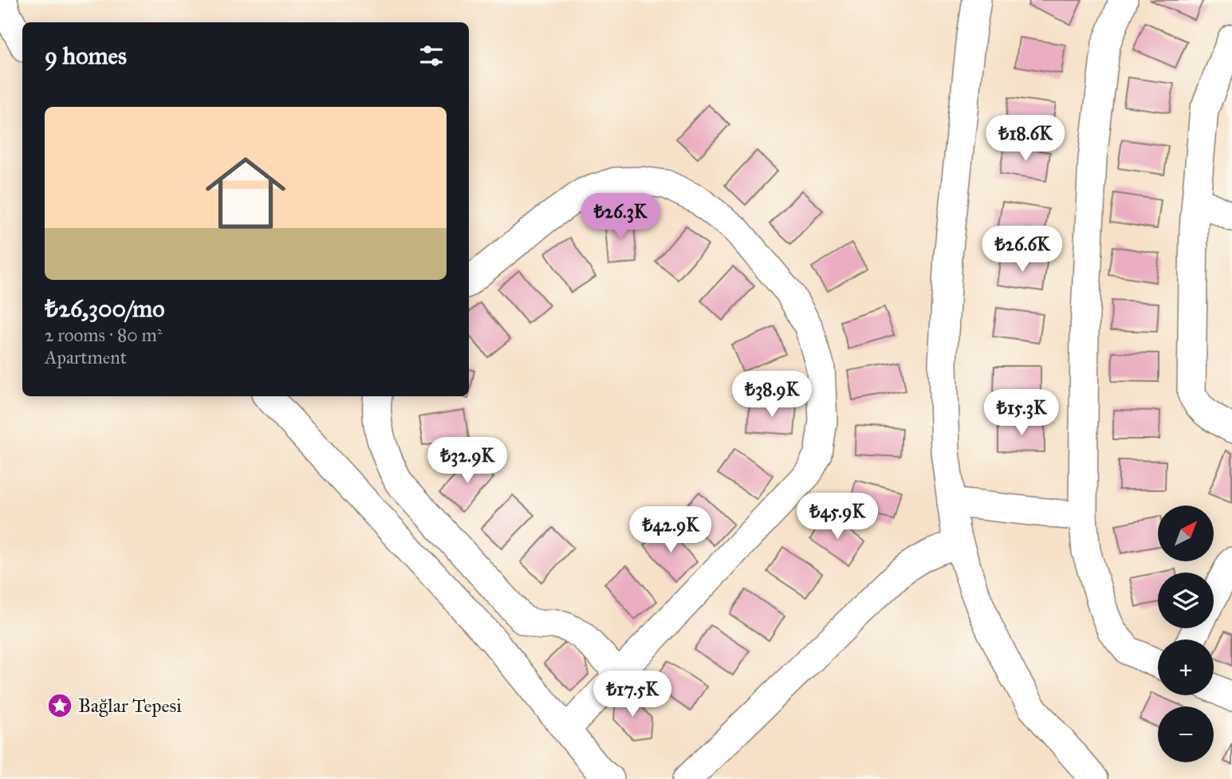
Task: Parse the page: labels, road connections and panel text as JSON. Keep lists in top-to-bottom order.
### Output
{
  "places": {
    "place": ["Bağlar Tepesi"]
  },
  "north": "top right",
  "page": {
    "heading": "9 homes",
    "list": [
      {
        "name": "₺26,300/mo",
        "note": "2 rooms · 80 m² · Apartment"
      }
    ],
    "price": [
      "₺18.6K",
      "₺26.3K",
      "₺26.6K",
      "₺38.9K",
      "₺15.3K",
      "₺32.9K",
      "₺45.9K",
      "₺42.9K",
      "₺17.5K"
    ],
    "map_buttons": ["+", "−"]
  }
}
